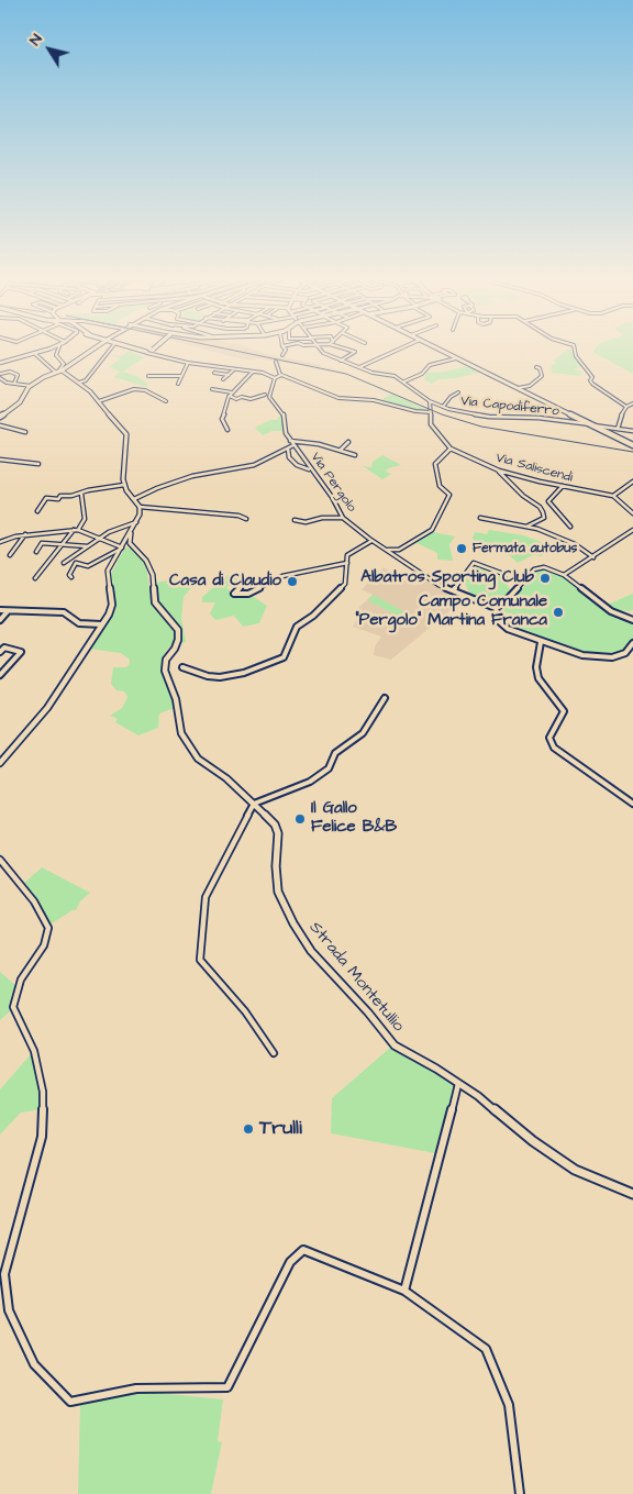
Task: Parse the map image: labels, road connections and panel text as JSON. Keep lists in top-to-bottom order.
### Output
{
  "streets": {
    "street": [
      "Via Capodiferro",
      "Via Saliscendi",
      "Via Pergolo",
      "Strada Montetullio"
    ]
  },
  "crossings": [
    ["Via Capodiferro", "Via Saliscendi"]
  ],
  "places": [
    "Fermata autobus",
    "Albatros Sporting Club",
    "Casa di Claudio",
    "Campo Comunale \"Pergolo\" Martina Franca",
    "Il Gallo Felice B&B",
    "Trulli"
  ],
  "north": "top left"
}
